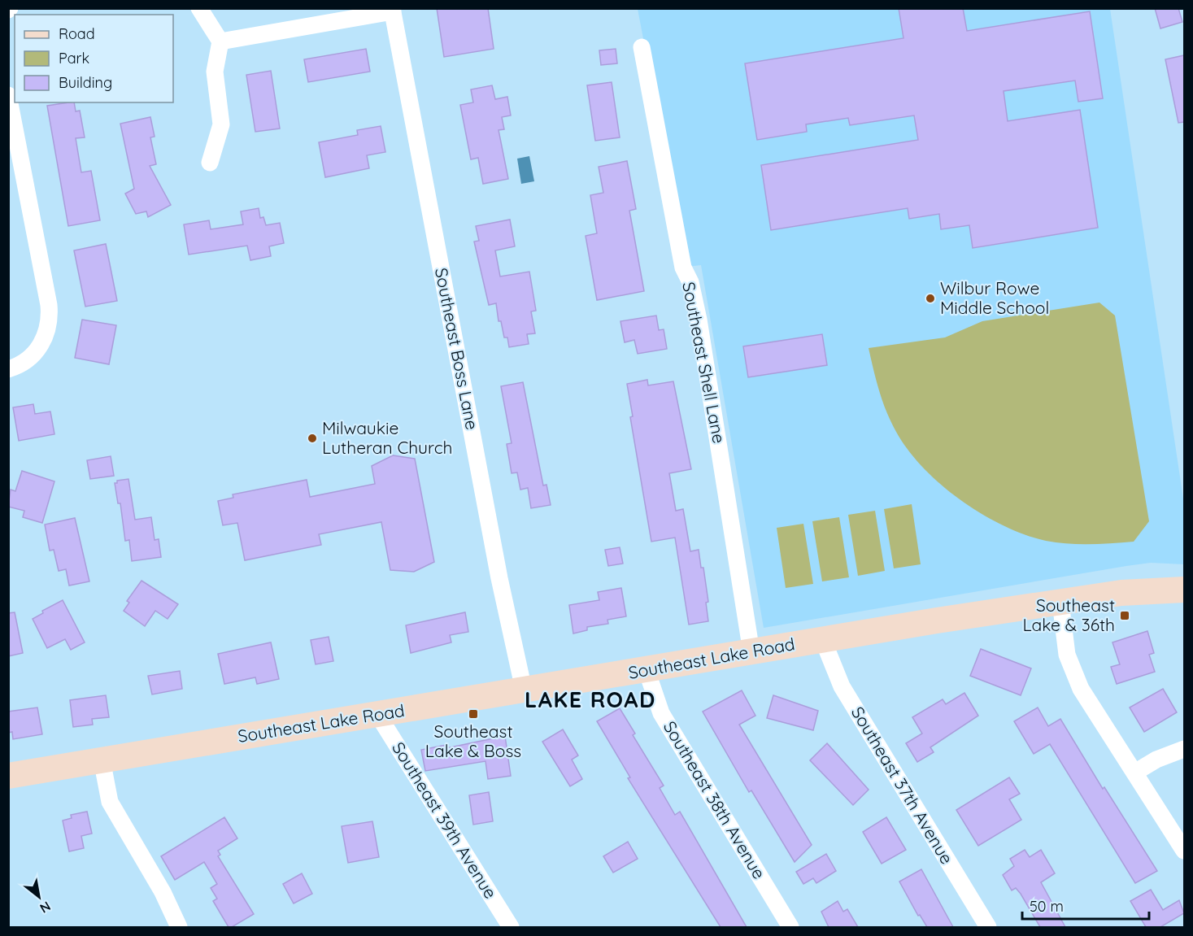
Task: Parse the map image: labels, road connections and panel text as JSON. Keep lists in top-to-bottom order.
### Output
{
  "streets": {
    "main road": ["Southeast Lake Road"],
    "street": [
      "Southeast Boss Lane",
      "Southeast Shell Lane",
      "Southeast 37th Avenue",
      "Southeast 38th Avenue",
      "Southeast 39th Avenue"
    ]
  },
  "crossings": [
    ["Southeast Boss Lane", "Southeast Lake Road"],
    ["Southeast Shell Lane", "Southeast Lake Road"],
    ["Southeast Lake Road", "Southeast 37th Avenue"],
    ["Southeast Lake Road", "Southeast 38th Avenue"],
    ["Southeast Lake Road", "Southeast 39th Avenue"]
  ],
  "districts": ["LAKE ROAD"],
  "places": {
    "other": ["Wilbur Rowe Middle School", "Milwaukie Lutheran Church"],
    "transit": ["Southeast Lake & 36th", "Southeast Lake & Boss"]
  },
  "legend": ["Road", "Park", "Building"],
  "scale_bar": "50 m",
  "north": "bottom right"
}
